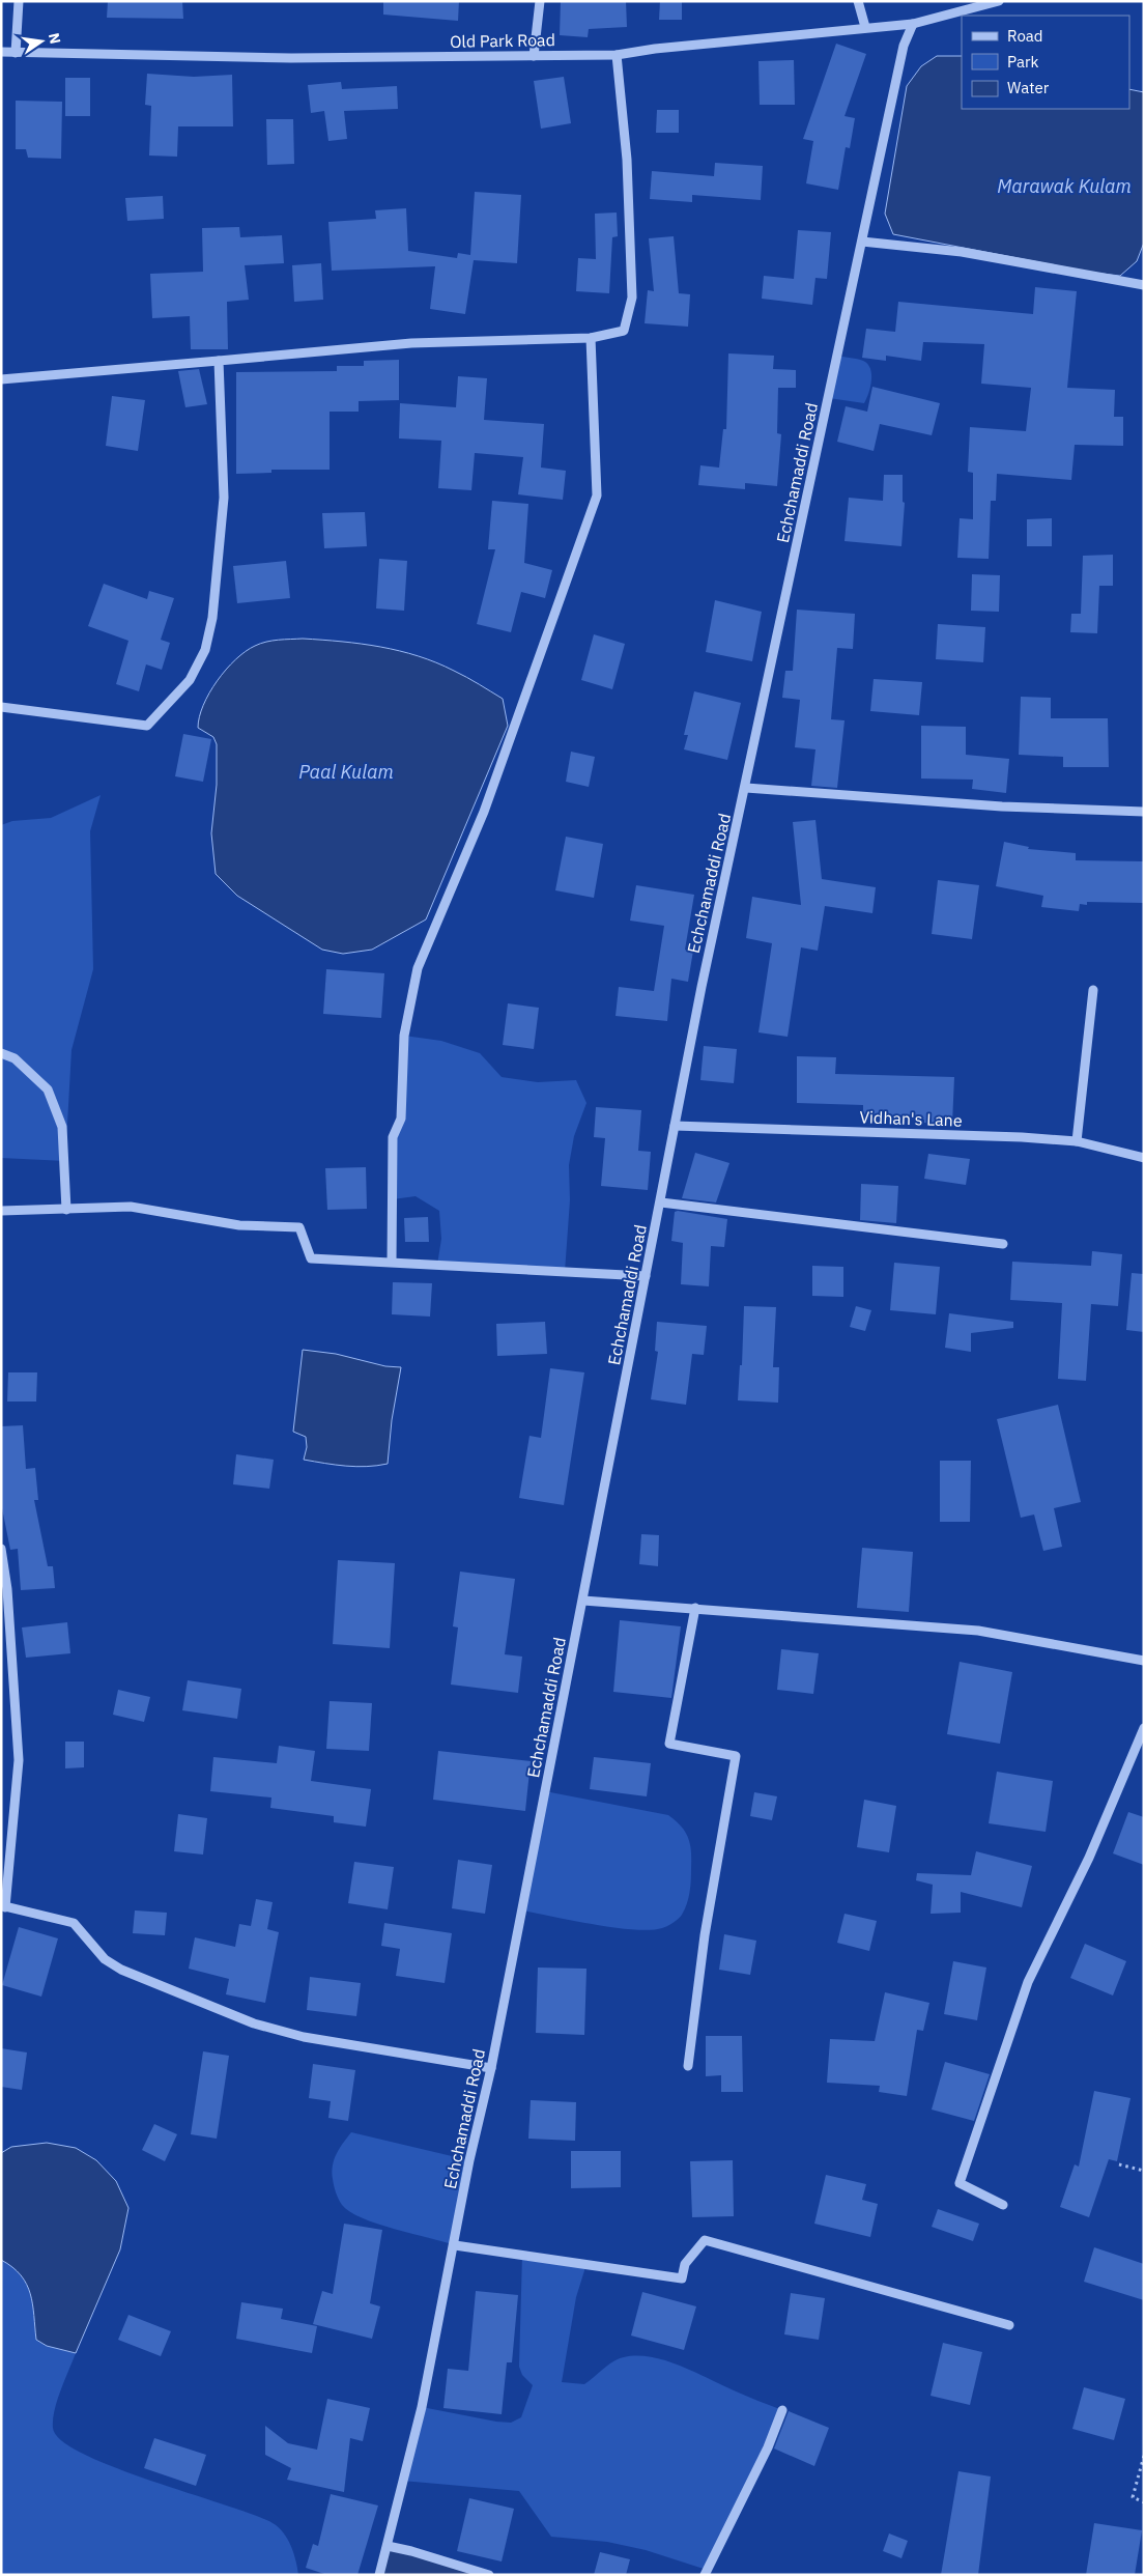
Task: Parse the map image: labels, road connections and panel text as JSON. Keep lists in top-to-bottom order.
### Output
{
  "streets": {
    "street": ["Old Park Road", "Echchamaddi Road", "Vidhan's Lane"]
  },
  "crossings": [
    ["Old Park Road", "Echchamaddi Road"],
    ["Echchamaddi Road", "Vidhan's Lane"]
  ],
  "water": ["Marawak Kulam", "Paal Kulam"],
  "legend": ["Road", "Park", "Water"],
  "north": "right"
}
